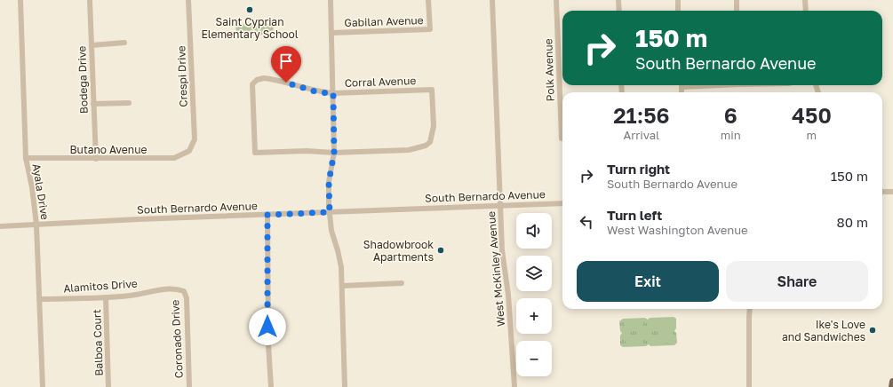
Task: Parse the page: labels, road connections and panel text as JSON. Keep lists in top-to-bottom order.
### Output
{
  "streets": {
    "street": [
      "Gabilan Avenue",
      "Polk Avenue",
      "Crespi Drive",
      "Bodega Drive",
      "Corral Avenue",
      "Butano Avenue",
      "Ayala Drive",
      "South Bernardo Avenue",
      "West McKinley Avenue",
      "Alamitos Drive",
      "Coronado Drive",
      "Balboa Court"
    ]
  },
  "crossings": [
    ["Crespi Drive", "Butano Avenue"],
    ["Bodega Drive", "Butano Avenue"],
    ["Butano Avenue", "Ayala Drive"],
    ["Ayala Drive", "South Bernardo Avenue"],
    ["Ayala Drive", "Alamitos Drive"],
    ["South Bernardo Avenue", "West McKinley Avenue"],
    ["Alamitos Drive", "Coronado Drive"],
    ["Alamitos Drive", "Balboa Court"]
  ],
  "places": ["Saint Cyprian Elementary School", "Shadowbrook Apartments", "Ike's Love and Sandwiches"],
  "page": {
    "turn": ["150 m", "South Bernardo Avenue"],
    "eta": [
      "21:56",
      "Arrival",
      "6",
      "min",
      "450",
      "m"
    ],
    "list": [
      {
        "name": "Turn right",
        "note": "South Bernardo Avenue",
        "value": "150 m"
      },
      {
        "name": "Turn left",
        "note": "West Washington Avenue",
        "value": "80 m"
      }
    ],
    "map_buttons": ["+", "−"],
    "buttons": ["Exit", "Share"]
  }
}
